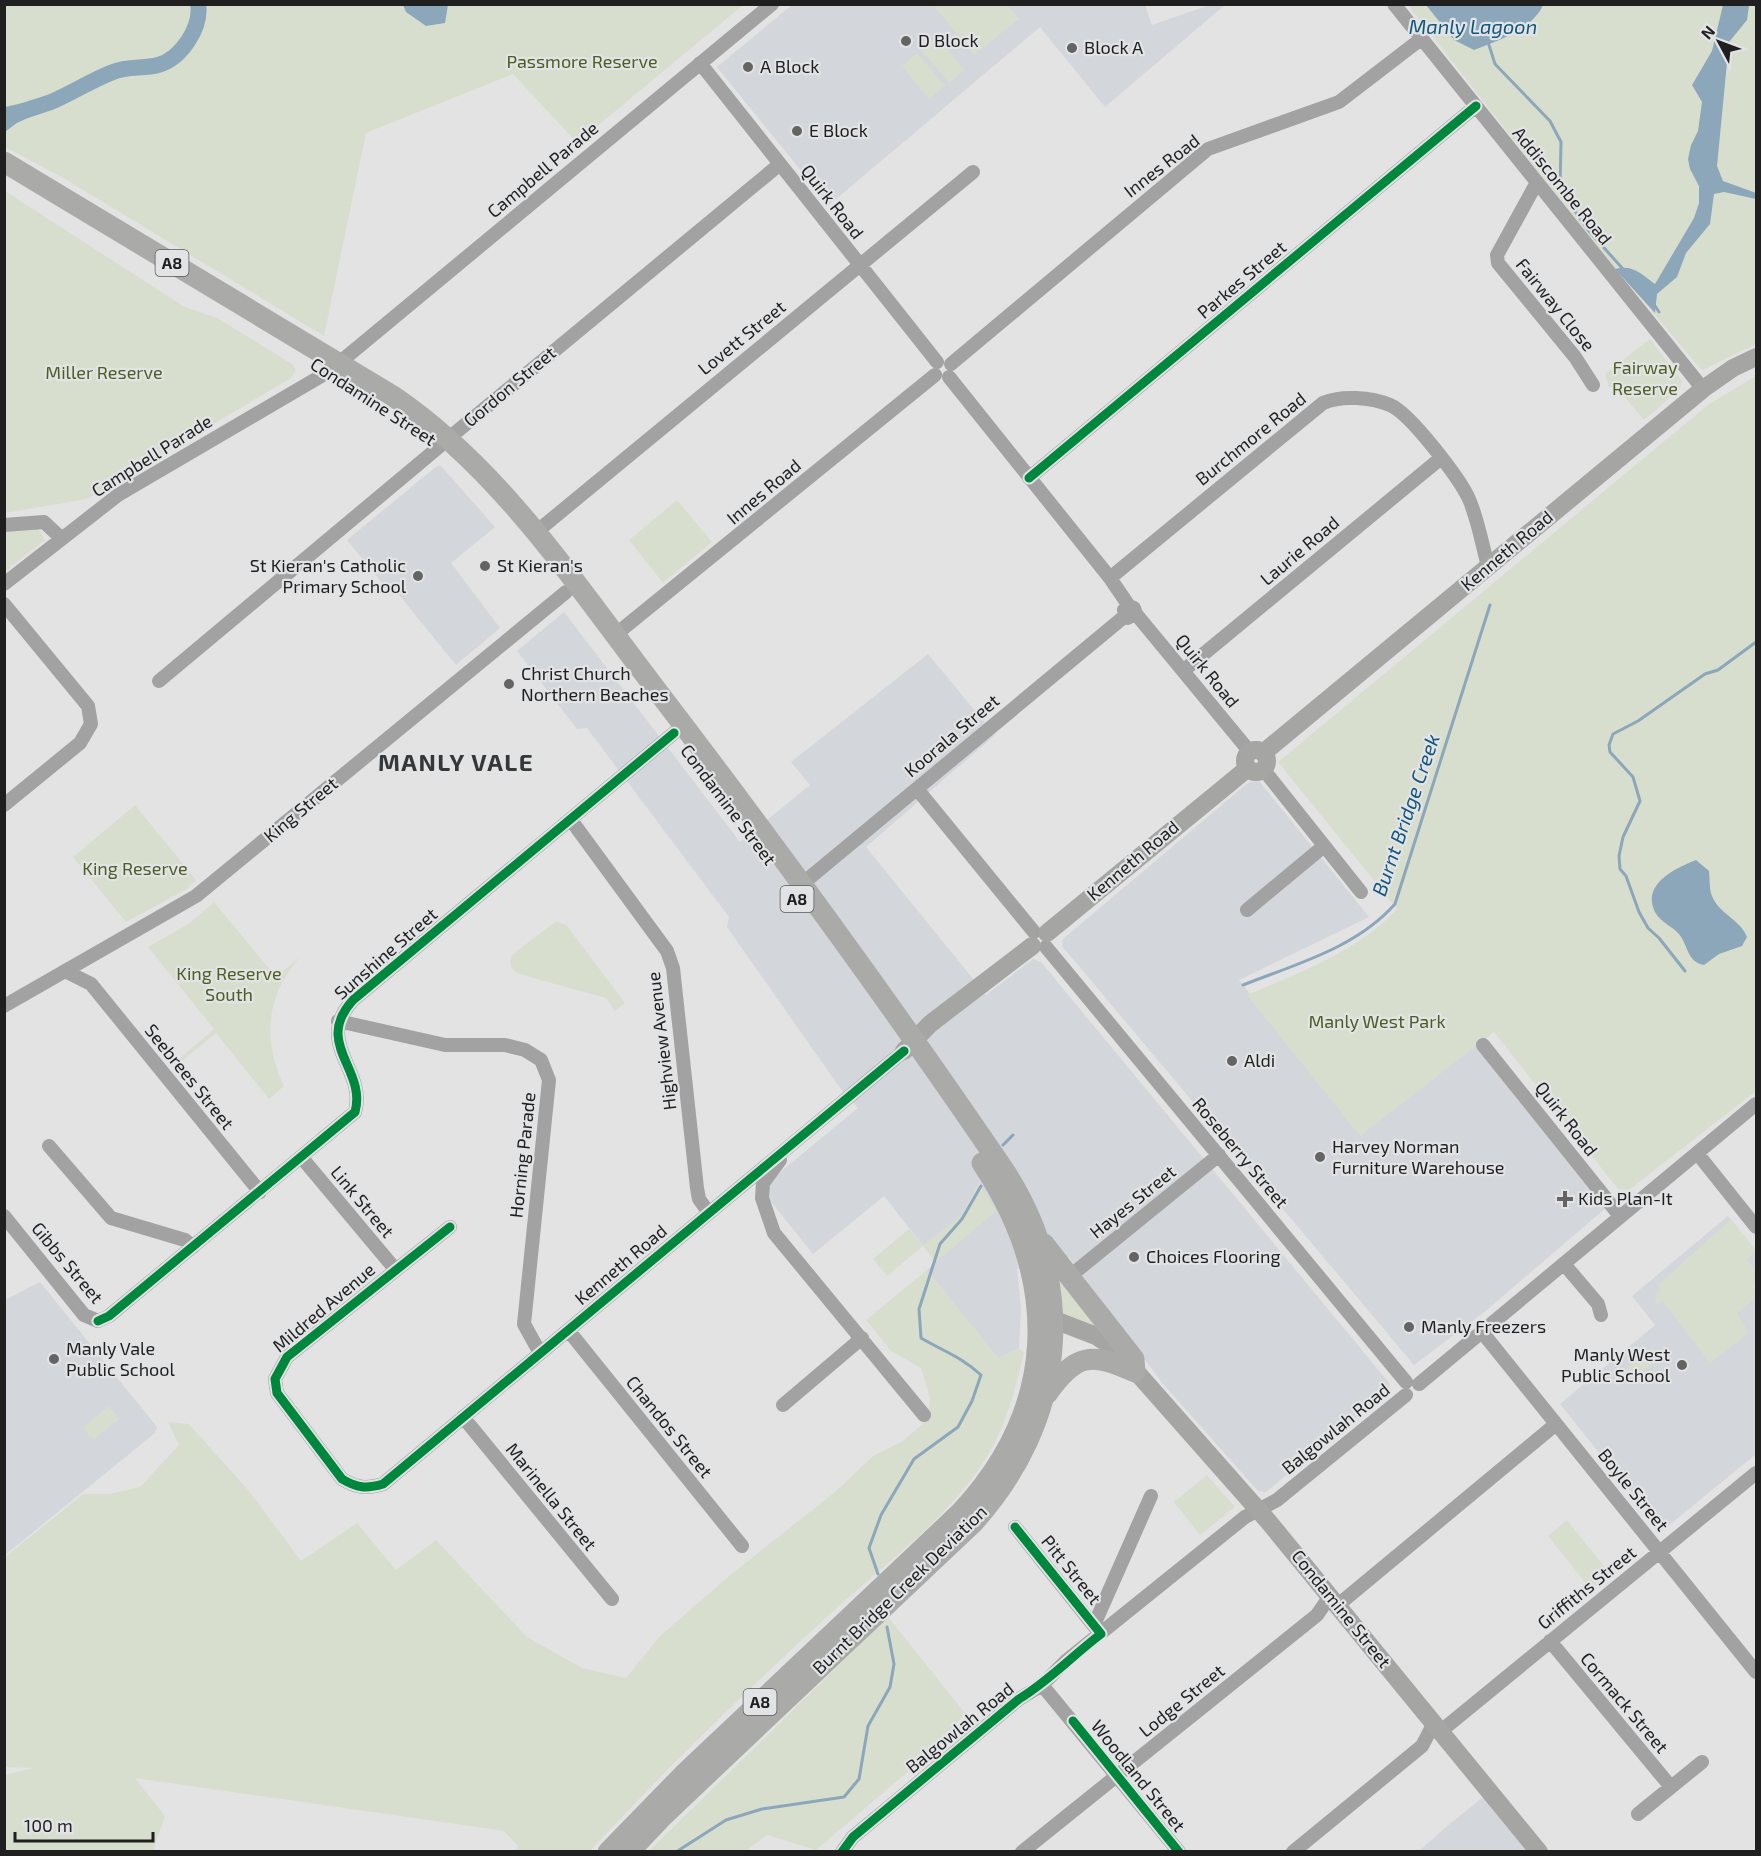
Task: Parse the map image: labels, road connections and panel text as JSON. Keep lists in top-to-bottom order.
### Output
{
  "streets": {
    "highway": ["A8", "Condamine Street", "Burnt Bridge Creek Deviation"],
    "main road": ["Kenneth Road"],
    "street": [
      "Innes Road",
      "Campbell Parade",
      "Addiscombe Road",
      "Quirk Road",
      "Parkes Street",
      "Fairway Close",
      "Lovett Street",
      "Gordon Street",
      "Burchmore Road",
      "Laurie Road",
      "Koorala Street",
      "King Street",
      "Sunshine Street",
      "Highview Avenue",
      "Seebrees Street",
      "Roseberry Street",
      "Horning Parade",
      "Link Street",
      "Hayes Street",
      "Gibbs Street",
      "Mildred Avenue",
      "Chandos Street",
      "Balgowlah Road",
      "Boyle Street",
      "Marinella Street",
      "Pitt Street",
      "Griffiths Street",
      "Lodge Street",
      "Cormack Street",
      "Woodland Street"
    ]
  },
  "crossings": [
    ["Innes Road", "Addiscombe Road"],
    ["Innes Road", "Quirk Road"],
    ["Innes Road", "Condamine Street"],
    ["Campbell Parade", "Quirk Road"],
    ["Campbell Parade", "Condamine Street"],
    ["Addiscombe Road", "Parkes Street"],
    ["Addiscombe Road", "Fairway Close"],
    ["Addiscombe Road", "Kenneth Road"],
    ["Quirk Road", "Parkes Street"],
    ["Quirk Road", "Lovett Street"],
    ["Quirk Road", "Gordon Street"],
    ["Quirk Road", "Burchmore Road"],
    ["Quirk Road", "Laurie Road"],
    ["Quirk Road", "Kenneth Road"],
    ["Quirk Road", "Koorala Street"],
    ["Quirk Road", "Balgowlah Road"],
    ["Lovett Street", "Condamine Street"],
    ["Gordon Street", "Condamine Street"],
    ["Condamine Street", "Kenneth Road"],
    ["Condamine Street", "Koorala Street"],
    ["Condamine Street", "King Street"],
    ["Condamine Street", "Sunshine Street"],
    ["Condamine Street", "Balgowlah Road"],
    ["Condamine Street", "Griffiths Street"],
    ["Condamine Street", "Burnt Bridge Creek Deviation"],
    ["Condamine Street", "Lodge Street"],
    ["Burchmore Road", "Laurie Road"],
    ["Burchmore Road", "Kenneth Road"],
    ["Kenneth Road", "Highview Avenue"],
    ["Kenneth Road", "Roseberry Street"],
    ["Kenneth Road", "Horning Parade"],
    ["Kenneth Road", "Mildred Avenue"],
    ["Kenneth Road", "Chandos Street"],
    ["Kenneth Road", "Marinella Street"],
    ["Koorala Street", "Roseberry Street"],
    ["King Street", "Seebrees Street"],
    ["Sunshine Street", "Highview Avenue"],
    ["Sunshine Street", "Seebrees Street"],
    ["Sunshine Street", "Horning Parade"],
    ["Sunshine Street", "Link Street"],
    ["Sunshine Street", "Gibbs Street"],
    ["Roseberry Street", "Hayes Street"],
    ["Roseberry Street", "Balgowlah Road"],
    ["Link Street", "Mildred Avenue"],
    ["Balgowlah Road", "Boyle Street"],
    ["Balgowlah Road", "Pitt Street"],
    ["Balgowlah Road", "Woodland Street"],
    ["Boyle Street", "Griffiths Street"],
    ["Boyle Street", "Lodge Street"],
    ["Griffiths Street", "Cormack Street"],
    ["Lodge Street", "Woodland Street"]
  ],
  "districts": ["MANLY VALE"],
  "water": ["Manly Lagoon", "Burnt Bridge Creek"],
  "parks": [
    "Passmore Reserve",
    "Fairway Reserve",
    "Miller Reserve",
    "King Reserve",
    "King Reserve South",
    "Manly West Park"
  ],
  "places": {
    "other": [
      "D Block",
      "Block A",
      "A Block",
      "E Block",
      "St Kieran's",
      "St Kieran's Catholic Primary School",
      "Christ Church Northern Beaches",
      "Aldi",
      "Harvey Norman Furniture Warehouse",
      "Choices Flooring",
      "Manly Freezers",
      "Manly Vale Public School",
      "Manly West Public School"
    ],
    "health": ["Kids Plan-It"]
  },
  "scale_bar": "100 m",
  "north": "top left"
}
